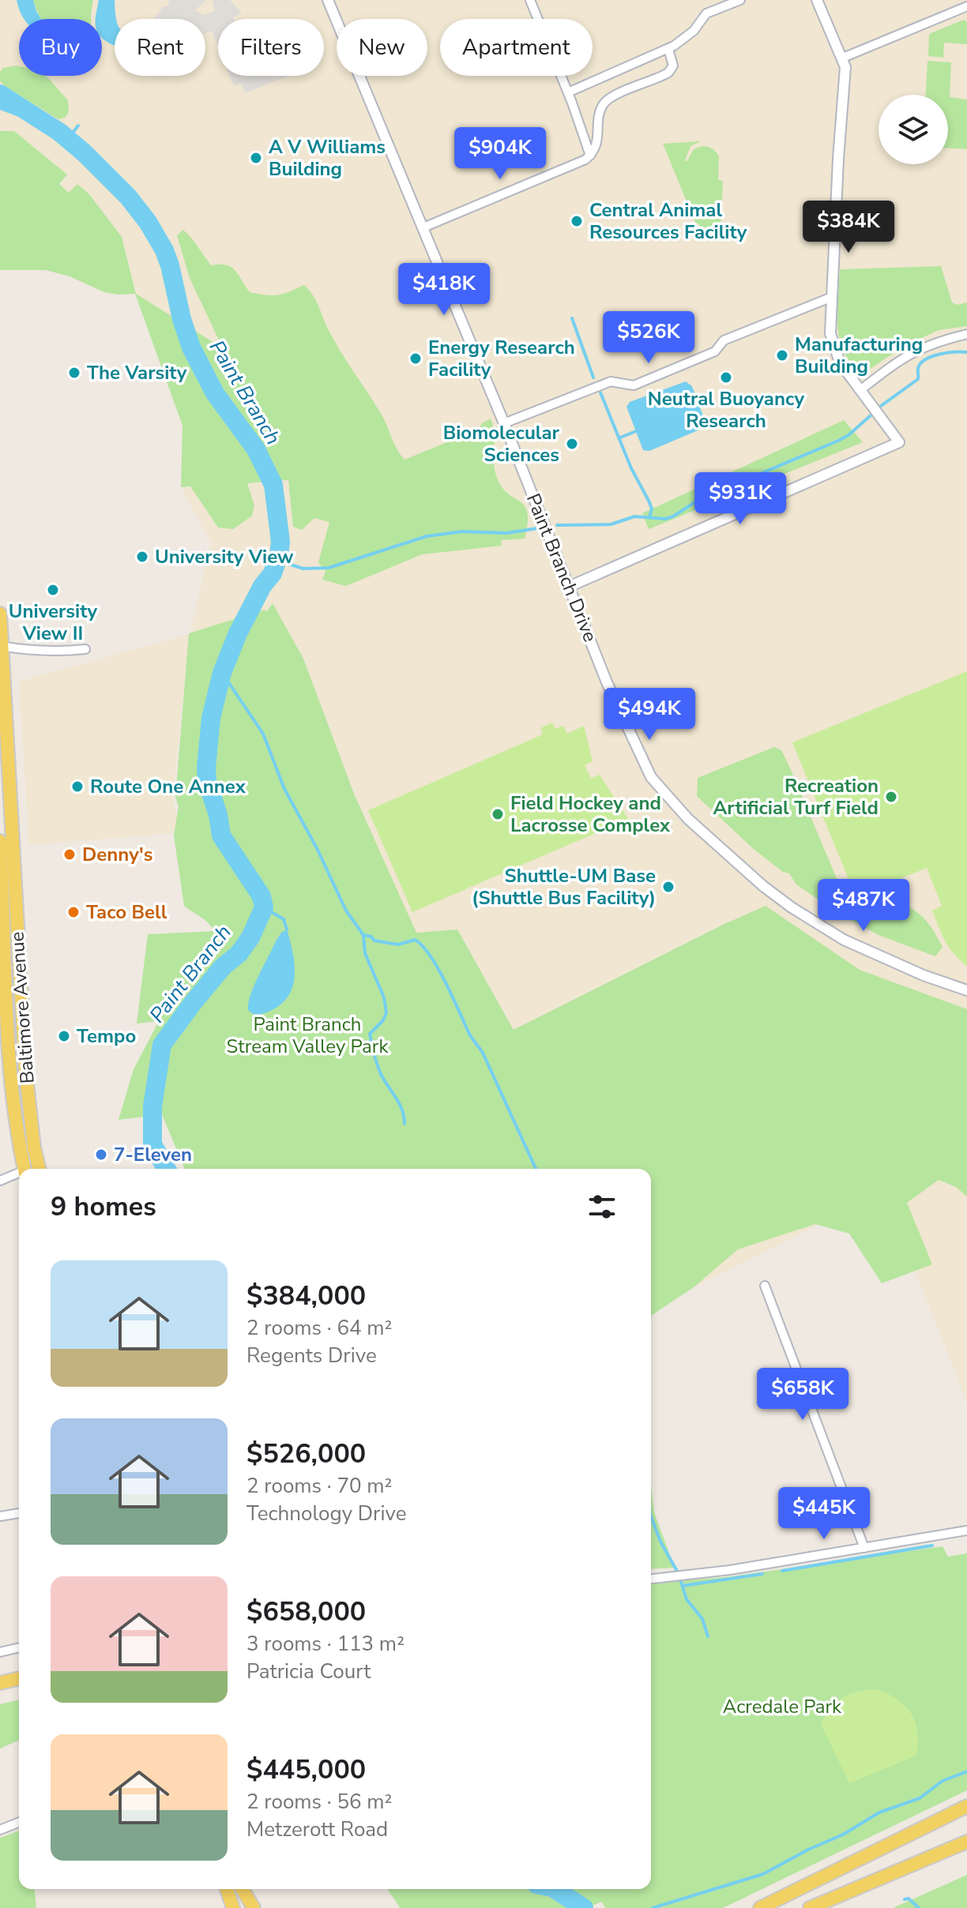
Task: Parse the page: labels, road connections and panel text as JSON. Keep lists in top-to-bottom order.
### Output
{
  "streets": {
    "main road": ["Baltimore Avenue"],
    "street": ["Paint Branch Drive"]
  },
  "water": ["Paint Branch"],
  "parks": ["Paint Branch Stream Valley Park", "Acredale Park"],
  "places": [
    "A V Williams Building",
    "Central Animal Resources Facility",
    "Manufacturing Building",
    "Energy Research Facility",
    "The Varsity",
    "Neutral Buoyancy Research",
    "Biomolecular Sciences",
    "University View",
    "University View II",
    "Route One Annex",
    "Recreation Artificial Turf Field",
    "Field Hockey and Lacrosse Complex",
    "Denny's",
    "Shuttle-UM Base (Shuttle Bus Facility)",
    "Taco Bell",
    "Tempo",
    "7-Eleven"
  ],
  "page": {
    "chip": [
      "Buy",
      "Rent",
      "Filters",
      "New",
      "Apartment"
    ],
    "price": [
      "$904K",
      "$384K",
      "$418K",
      "$526K",
      "$931K",
      "$494K",
      "$487K",
      "$658K",
      "$445K"
    ],
    "heading": "9 homes",
    "list": [
      {
        "name": "$384,000",
        "note": "2 rooms · 64 m² · Regents Drive"
      },
      {
        "name": "$526,000",
        "note": "2 rooms · 70 m² · Technology Drive"
      },
      {
        "name": "$658,000",
        "note": "3 rooms · 113 m² · Patricia Court"
      },
      {
        "name": "$445,000",
        "note": "2 rooms · 56 m² · Metzerott Road"
      }
    ]
  }
}
